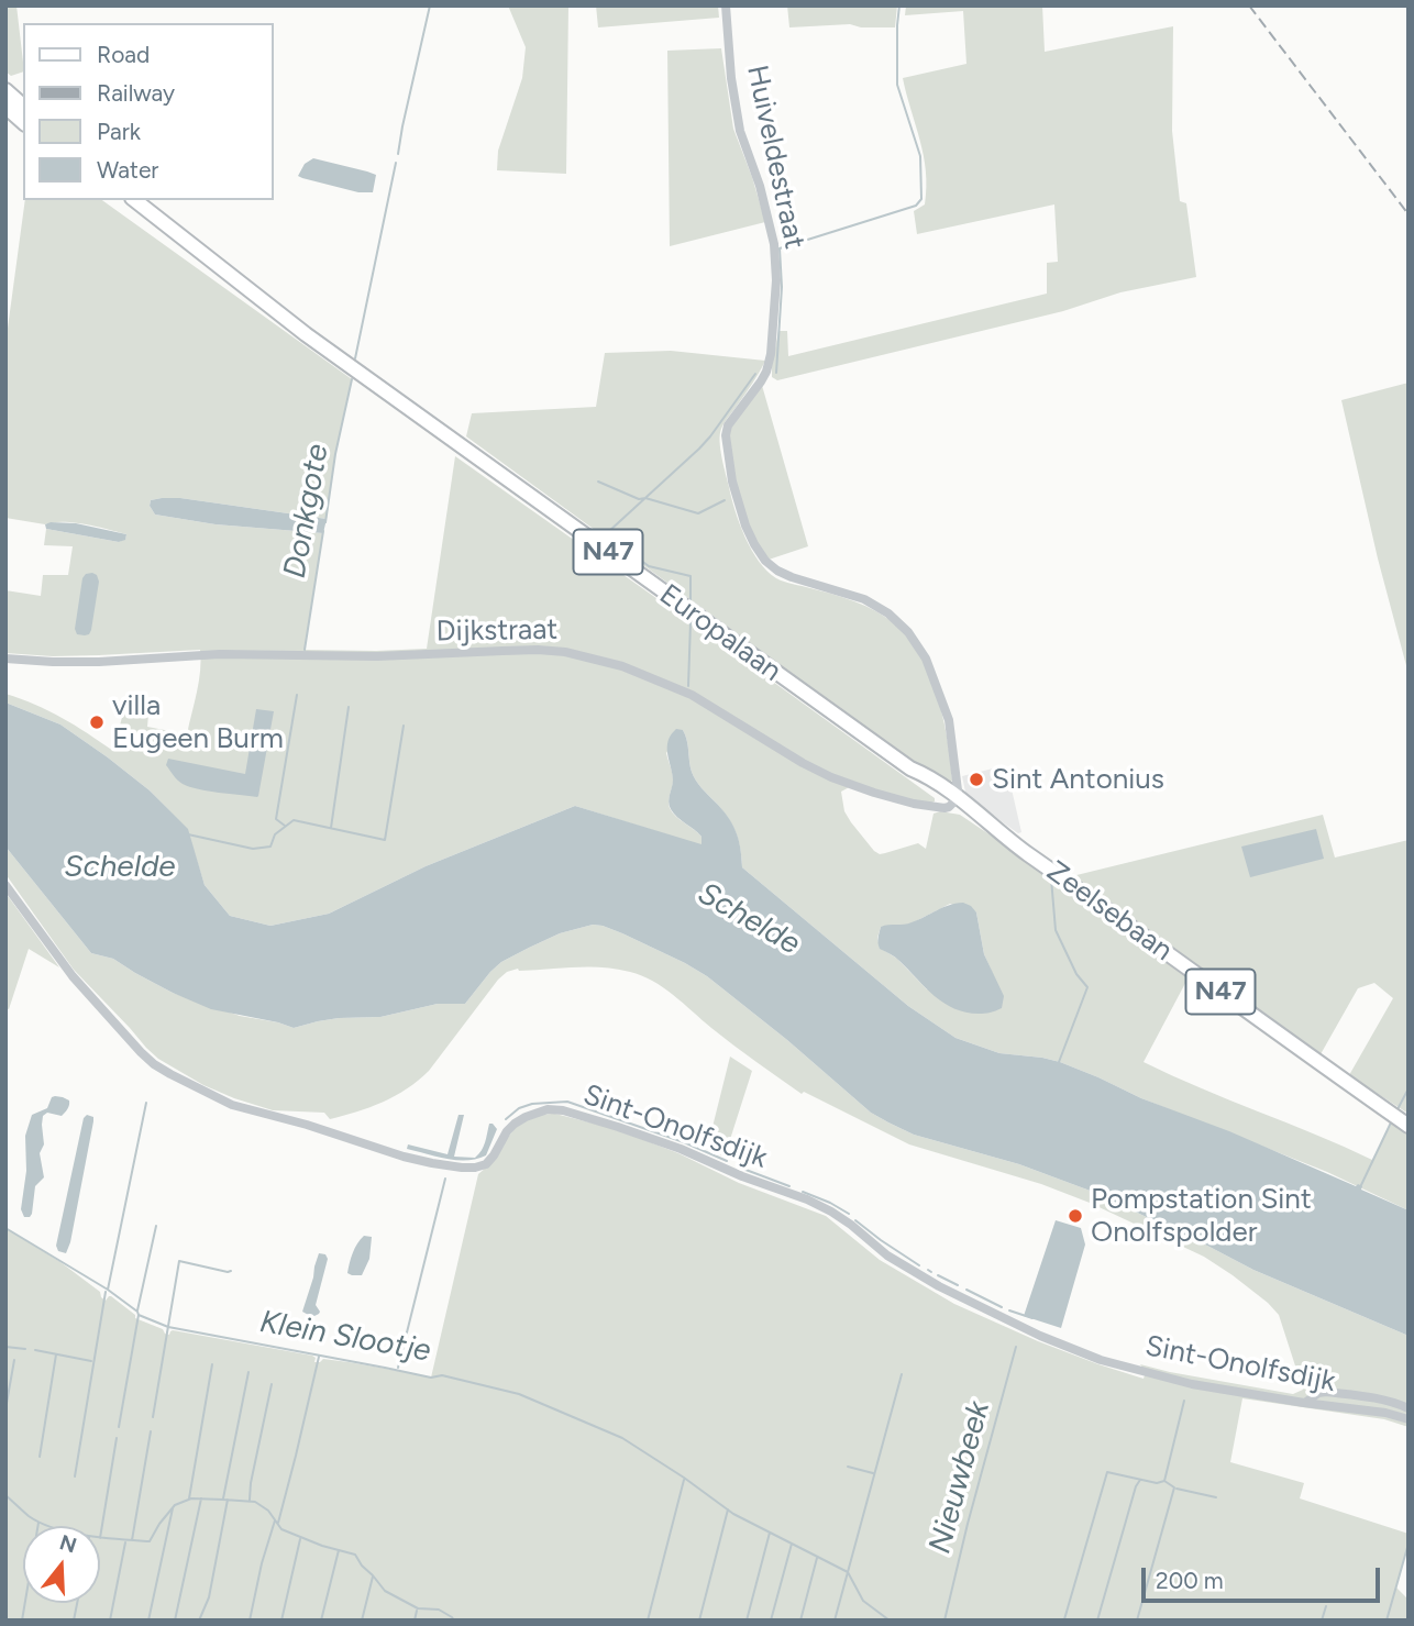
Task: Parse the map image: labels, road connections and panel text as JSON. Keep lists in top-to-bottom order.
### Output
{
  "streets": {
    "main road": ["N47", "Europalaan", "Zeelsebaan"],
    "street": ["Huiveldestraat", "Dijkstraat", "Sint-Onolfsdijk"]
  },
  "crossings": [
    ["Huiveldestraat", "Dijkstraat"],
    ["Huiveldestraat", "Zeelsebaan"],
    ["Dijkstraat", "Zeelsebaan"],
    ["Europalaan", "Zeelsebaan"]
  ],
  "water": [
    "Donkgote",
    "Schelde",
    "Klein Slootje",
    "Nieuwbeek"
  ],
  "places": ["villa Eugeen Burm", "Sint Antonius", "Pompstation Sint Onolfspolder"],
  "legend": [
    "Road",
    "Railway",
    "Park",
    "Water"
  ],
  "scale_bar": "200 m",
  "north": "top"
}
